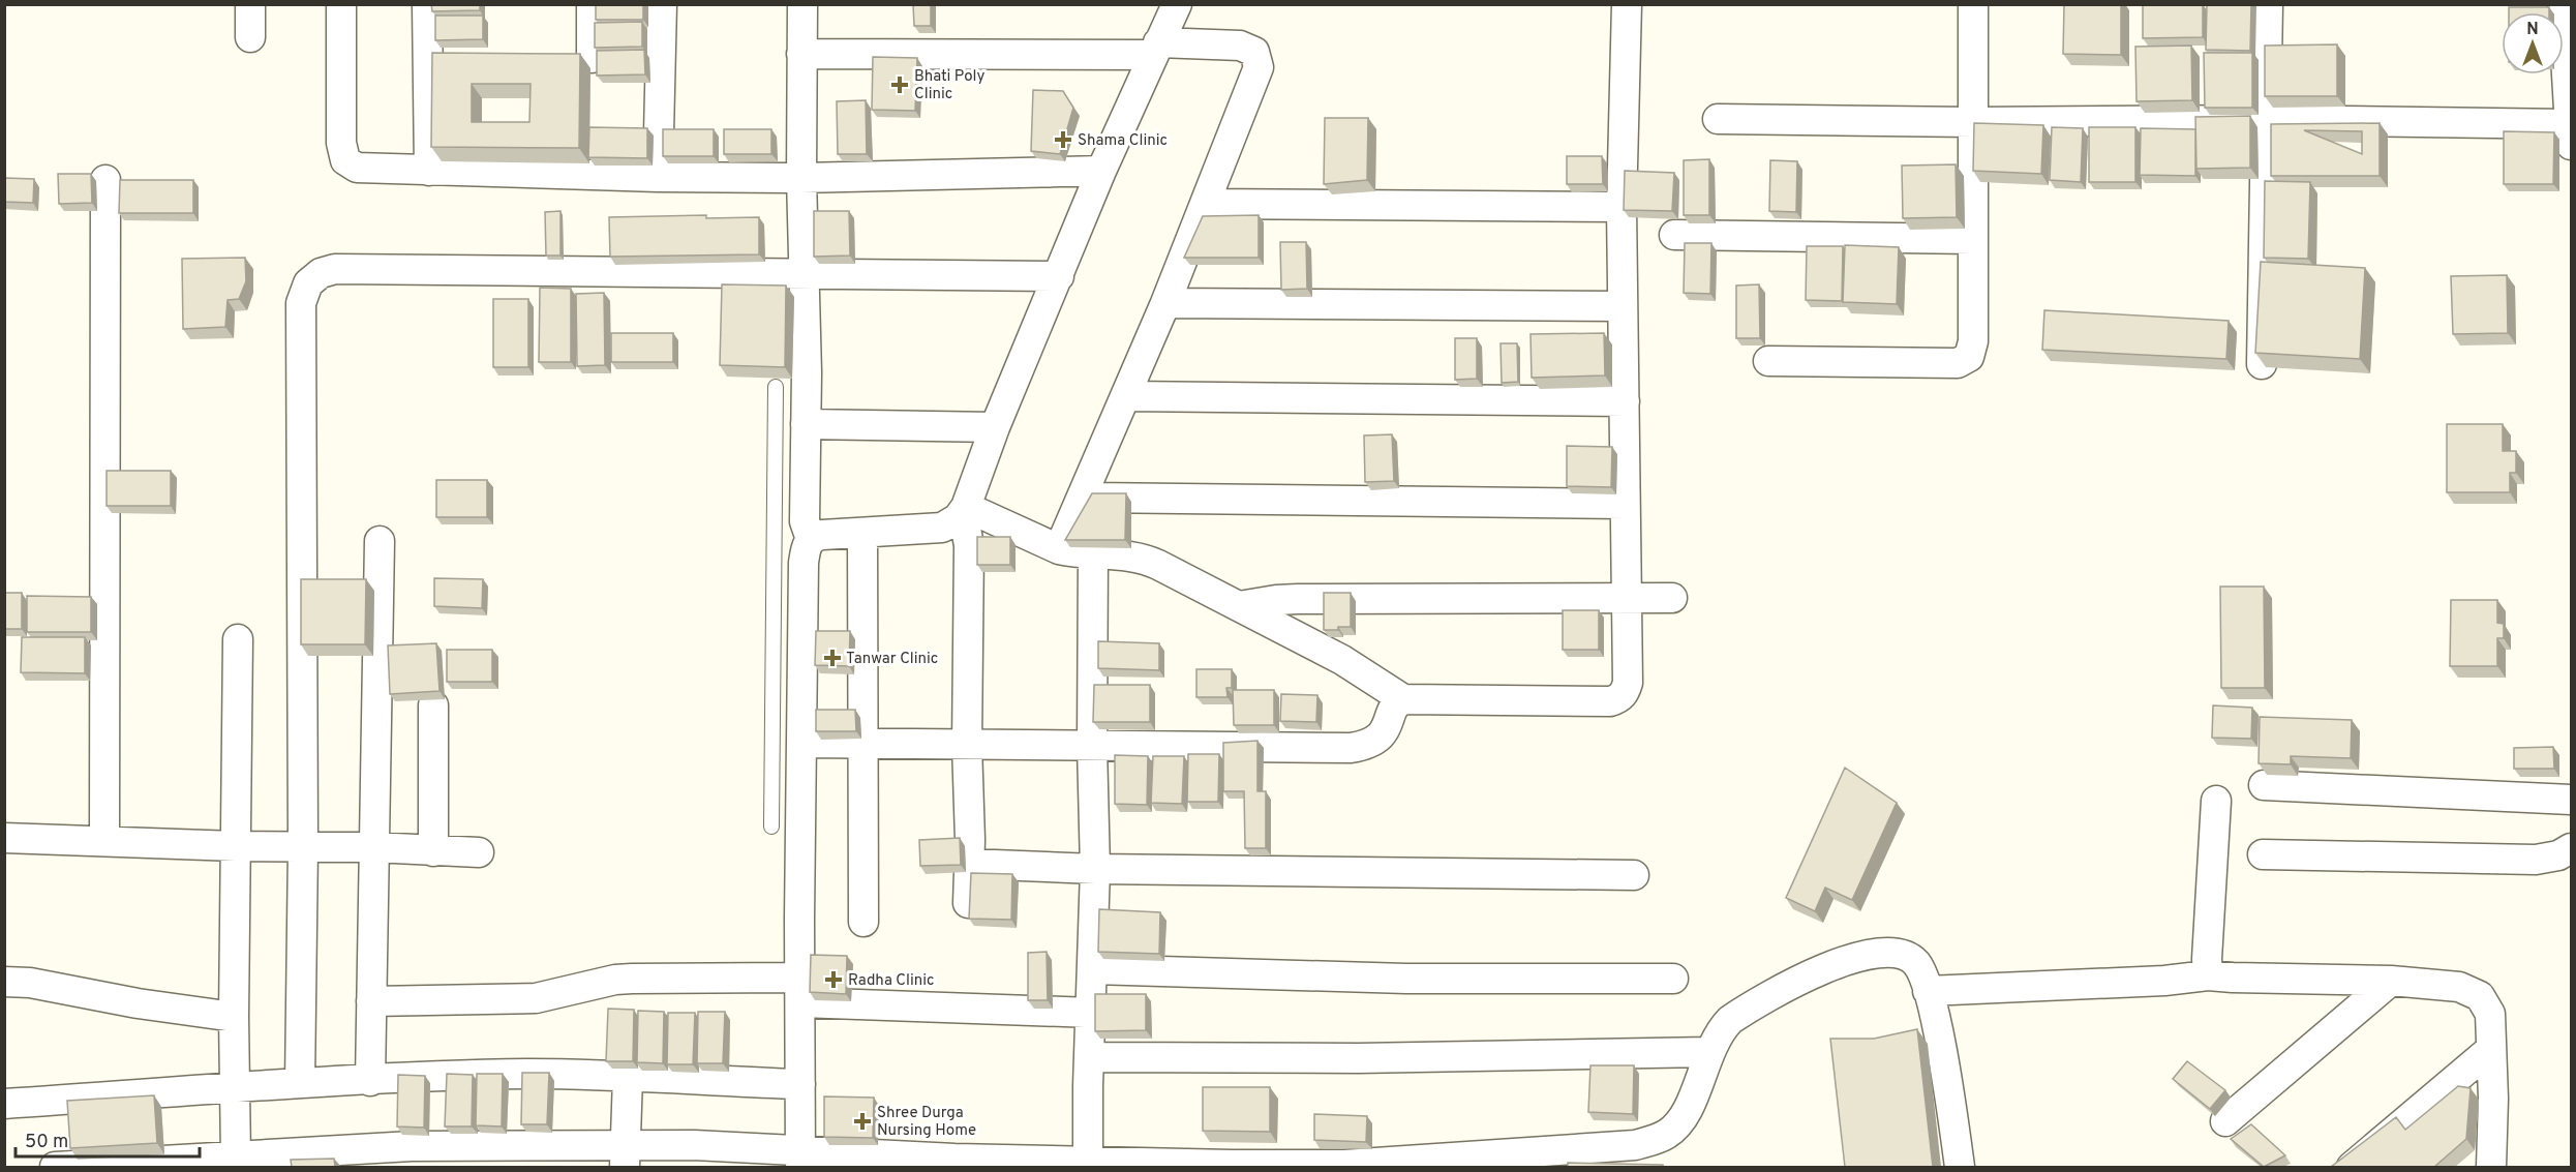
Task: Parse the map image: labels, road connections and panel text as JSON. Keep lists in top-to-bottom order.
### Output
{
  "places": {
    "health": [
      "Bhati Poly Clinic",
      "Shama Clinic",
      "Tanwar Clinic",
      "Radha Clinic",
      "Shree Durga Nursing Home"
    ]
  },
  "scale_bar": "50 m",
  "north": "top"
}
